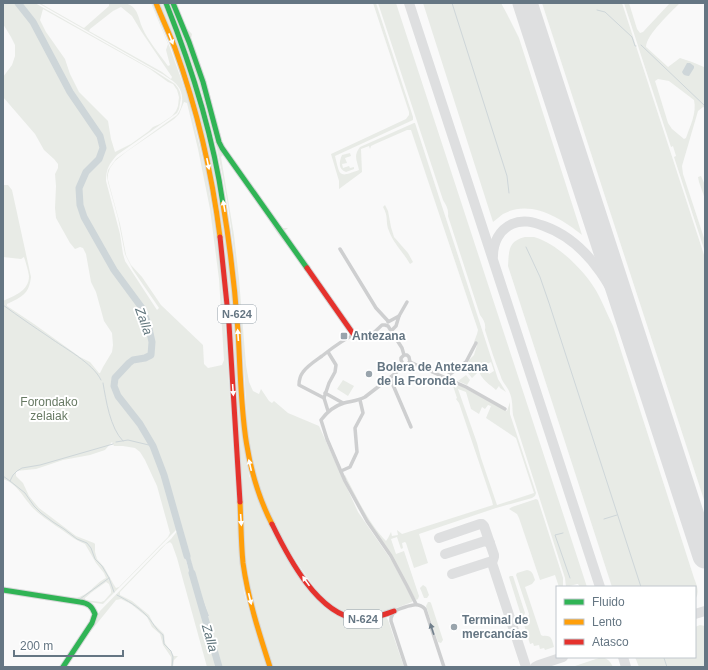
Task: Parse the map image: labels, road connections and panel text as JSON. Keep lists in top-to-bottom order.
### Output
{
  "streets": {
    "main road": ["N-624"]
  },
  "water": ["Zalla"],
  "parks": ["Forondako zelaiak"],
  "places": {
    "transit": ["Antezana"],
    "other": ["Bolera de Antezana de la Foronda", "Terminal de mercancías"]
  },
  "legend": ["Fluido", "Lento", "Atasco"],
  "scale_bar": "200 m"
}
